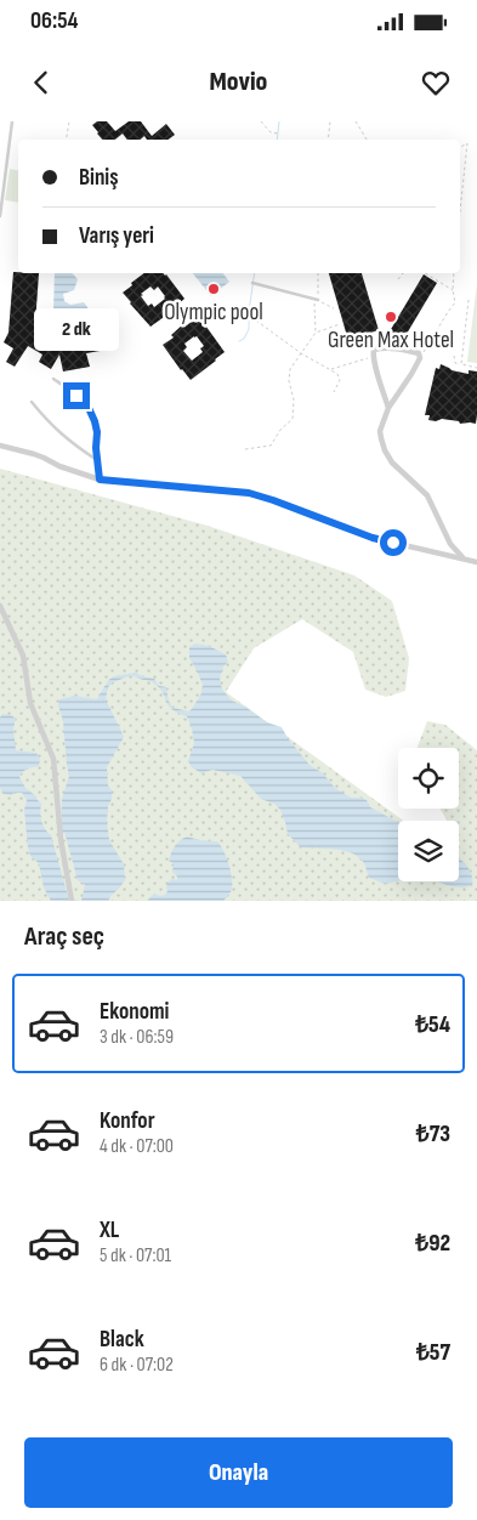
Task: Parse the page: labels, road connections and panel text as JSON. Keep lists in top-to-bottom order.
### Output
{
  "places": ["Olympic pool", "Green Max Hotel"],
  "page": {
    "status": "06:54",
    "header": "Movio",
    "banner": ["Biniş", "Varış yeri"],
    "bubble": "2 dk",
    "heading": "Araç seç",
    "list": [
      {
        "name": "Ekonomi",
        "note": "3 dk · 06:59",
        "value": "₺54"
      },
      {
        "name": "Konfor",
        "note": "4 dk · 07:00",
        "value": "₺73"
      },
      {
        "name": "XL",
        "note": "5 dk · 07:01",
        "value": "₺92"
      },
      {
        "name": "Black",
        "note": "6 dk · 07:02",
        "value": "₺57"
      }
    ],
    "buttons": "Onayla"
  }
}
